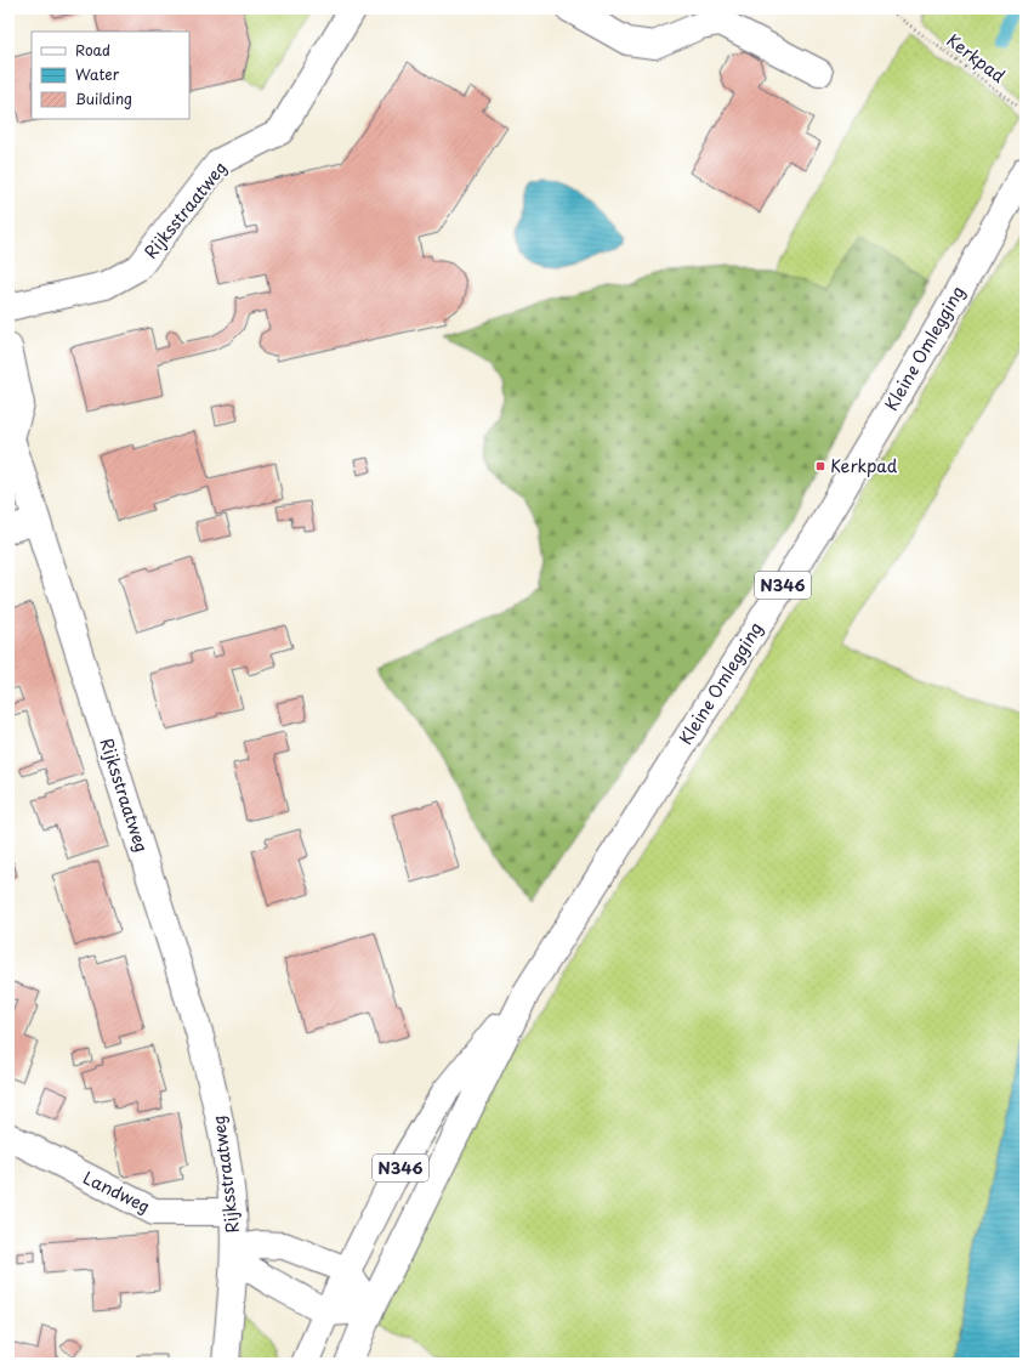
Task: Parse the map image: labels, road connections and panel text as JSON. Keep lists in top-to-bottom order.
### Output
{
  "streets": {
    "street": [
      "Rijksstraatweg",
      "Kleine Omlegging",
      "N346",
      "Landweg"
    ],
    "path": ["Kerkpad"]
  },
  "crossings": [
    ["Rijksstraatweg", "N346"],
    ["Rijksstraatweg", "Landweg"],
    ["Kleine Omlegging", "N346"]
  ],
  "places": {
    "transit": ["Kerkpad"]
  },
  "legend": ["Road", "Water", "Building"]
}
